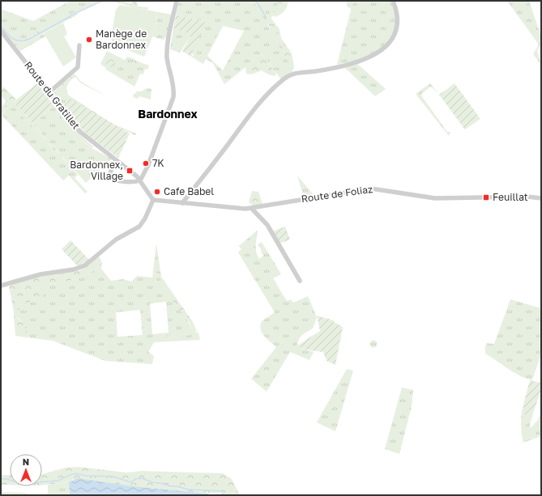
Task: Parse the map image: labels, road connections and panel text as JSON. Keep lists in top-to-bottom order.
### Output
{
  "streets": {
    "street": ["Route du Gratillet", "Route de Foliaz"]
  },
  "crossings": [
    ["Route du Gratillet", "Route de Foliaz"]
  ],
  "districts": ["Bardonnex"],
  "places": {
    "other": ["Manège de Bardonnex", "7K", "Cafe Babel"],
    "transit": ["Bardonnex, Village", "Feuillat"]
  },
  "north": "top"
}
